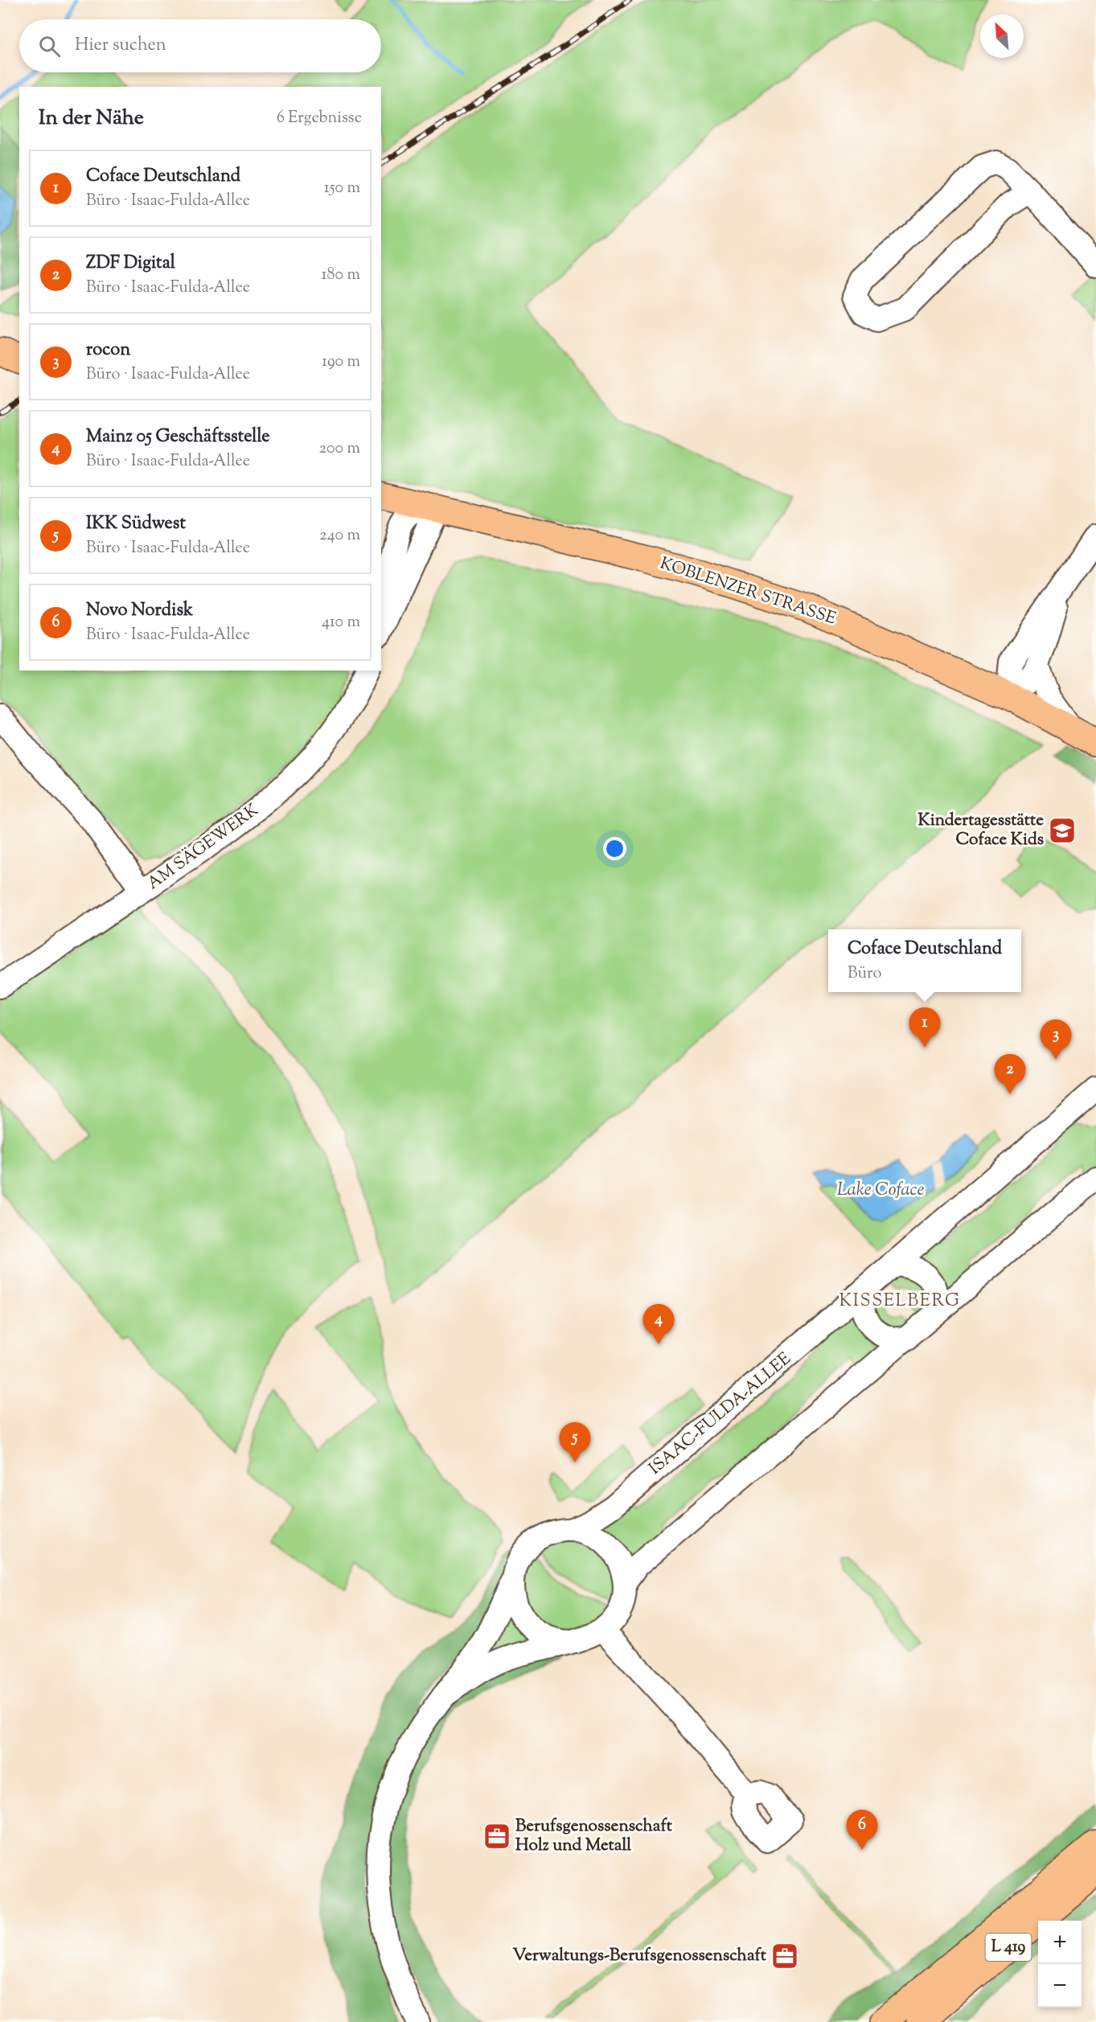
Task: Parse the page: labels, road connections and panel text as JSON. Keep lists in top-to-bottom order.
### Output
{
  "streets": {
    "main road": ["KOBLENZER STRASSE", "L 419"],
    "street": ["AM SÄGEWERK", "ISAAC-FULDA-ALLEE"]
  },
  "districts": ["KISSELBERG"],
  "water": ["Lake Coface"],
  "places": {
    "school or university": ["Kindertagesstätte Coface Kids"],
    "office": ["Berufsgenossenschaft Holz und Metall", "Verwaltungs-Berufsgenossenschaft"]
  },
  "north": "top left",
  "page": {
    "search": "Hier suchen",
    "heading": ["In der Nähe", "6 Ergebnisse"],
    "list": [
      {
        "mark": "1",
        "name": "Coface Deutschland",
        "note": "Büro · Isaac-Fulda-Allee",
        "value": "150 m"
      },
      {
        "mark": "2",
        "name": "ZDF Digital",
        "note": "Büro · Isaac-Fulda-Allee",
        "value": "180 m"
      },
      {
        "mark": "3",
        "name": "rocon",
        "note": "Büro · Isaac-Fulda-Allee",
        "value": "190 m"
      },
      {
        "mark": "4",
        "name": "Mainz 05 Geschäftsstelle",
        "note": "Büro · Isaac-Fulda-Allee",
        "value": "200 m"
      },
      {
        "mark": "5",
        "name": "IKK Südwest",
        "note": "Büro · Isaac-Fulda-Allee",
        "value": "240 m"
      },
      {
        "mark": "6",
        "name": "Novo Nordisk",
        "note": "Büro · Isaac-Fulda-Allee",
        "value": "410 m"
      }
    ],
    "popup": ["Coface Deutschland", "Büro"],
    "pins": [
      "1",
      "3",
      "2",
      "4",
      "5",
      "6"
    ],
    "map_buttons": ["+", "−"]
  }
}
